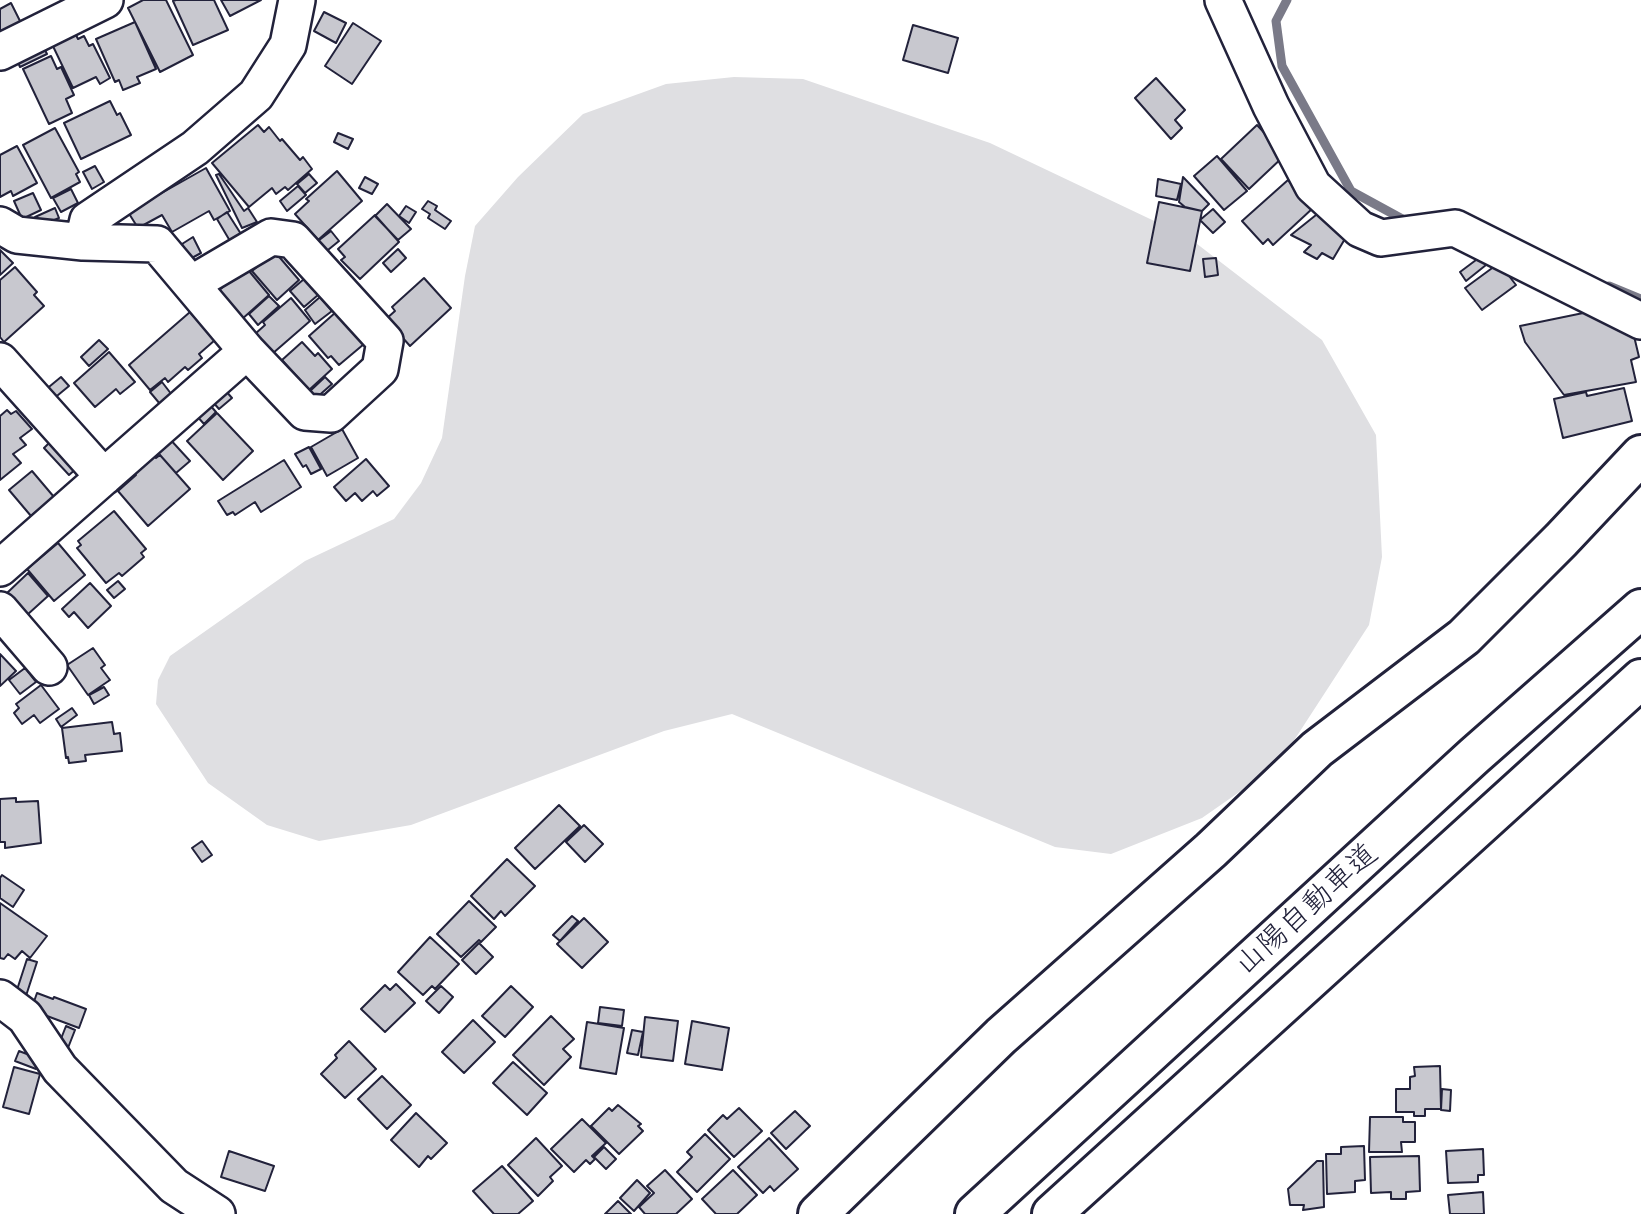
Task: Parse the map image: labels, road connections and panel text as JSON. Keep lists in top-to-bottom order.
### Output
{
  "streets": {
    "main road": ["山陽自動車道"]
  }
}
